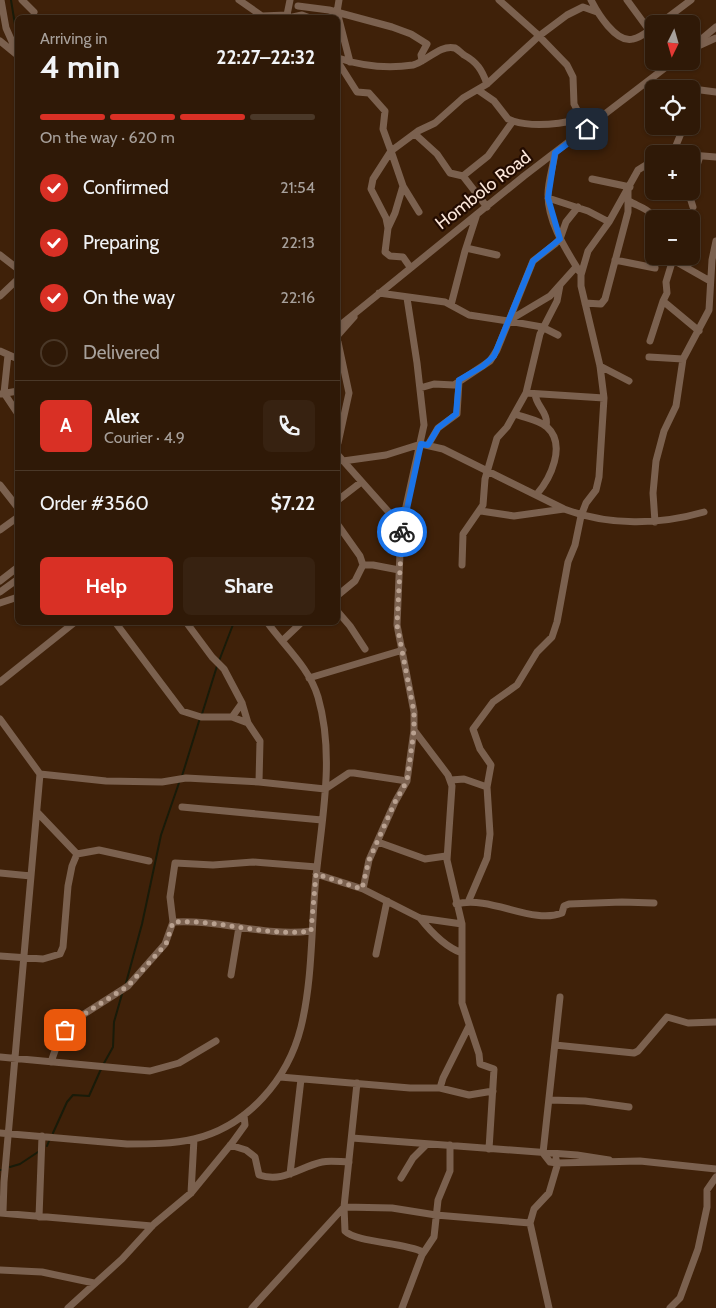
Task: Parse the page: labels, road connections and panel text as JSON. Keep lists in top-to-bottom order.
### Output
{
  "streets": {
    "street": ["Hombolo Road"]
  },
  "north": "bottom",
  "page": {
    "map_buttons": ["+", "−"],
    "heading": ["4 min", "Arriving in", "22:27–22:32"],
    "panel": [
      "Alex",
      "Courier · 4.9",
      "Order #3560",
      "$7.22"
    ],
    "bar": "On the way · 620 m",
    "list": [
      ["Confirmed", "21:54"],
      ["Preparing", "22:13"],
      ["On the way", "22:16"],
      "Delivered"
    ],
    "round": "A",
    "buttons": ["Help", "Share"]
  }
}
